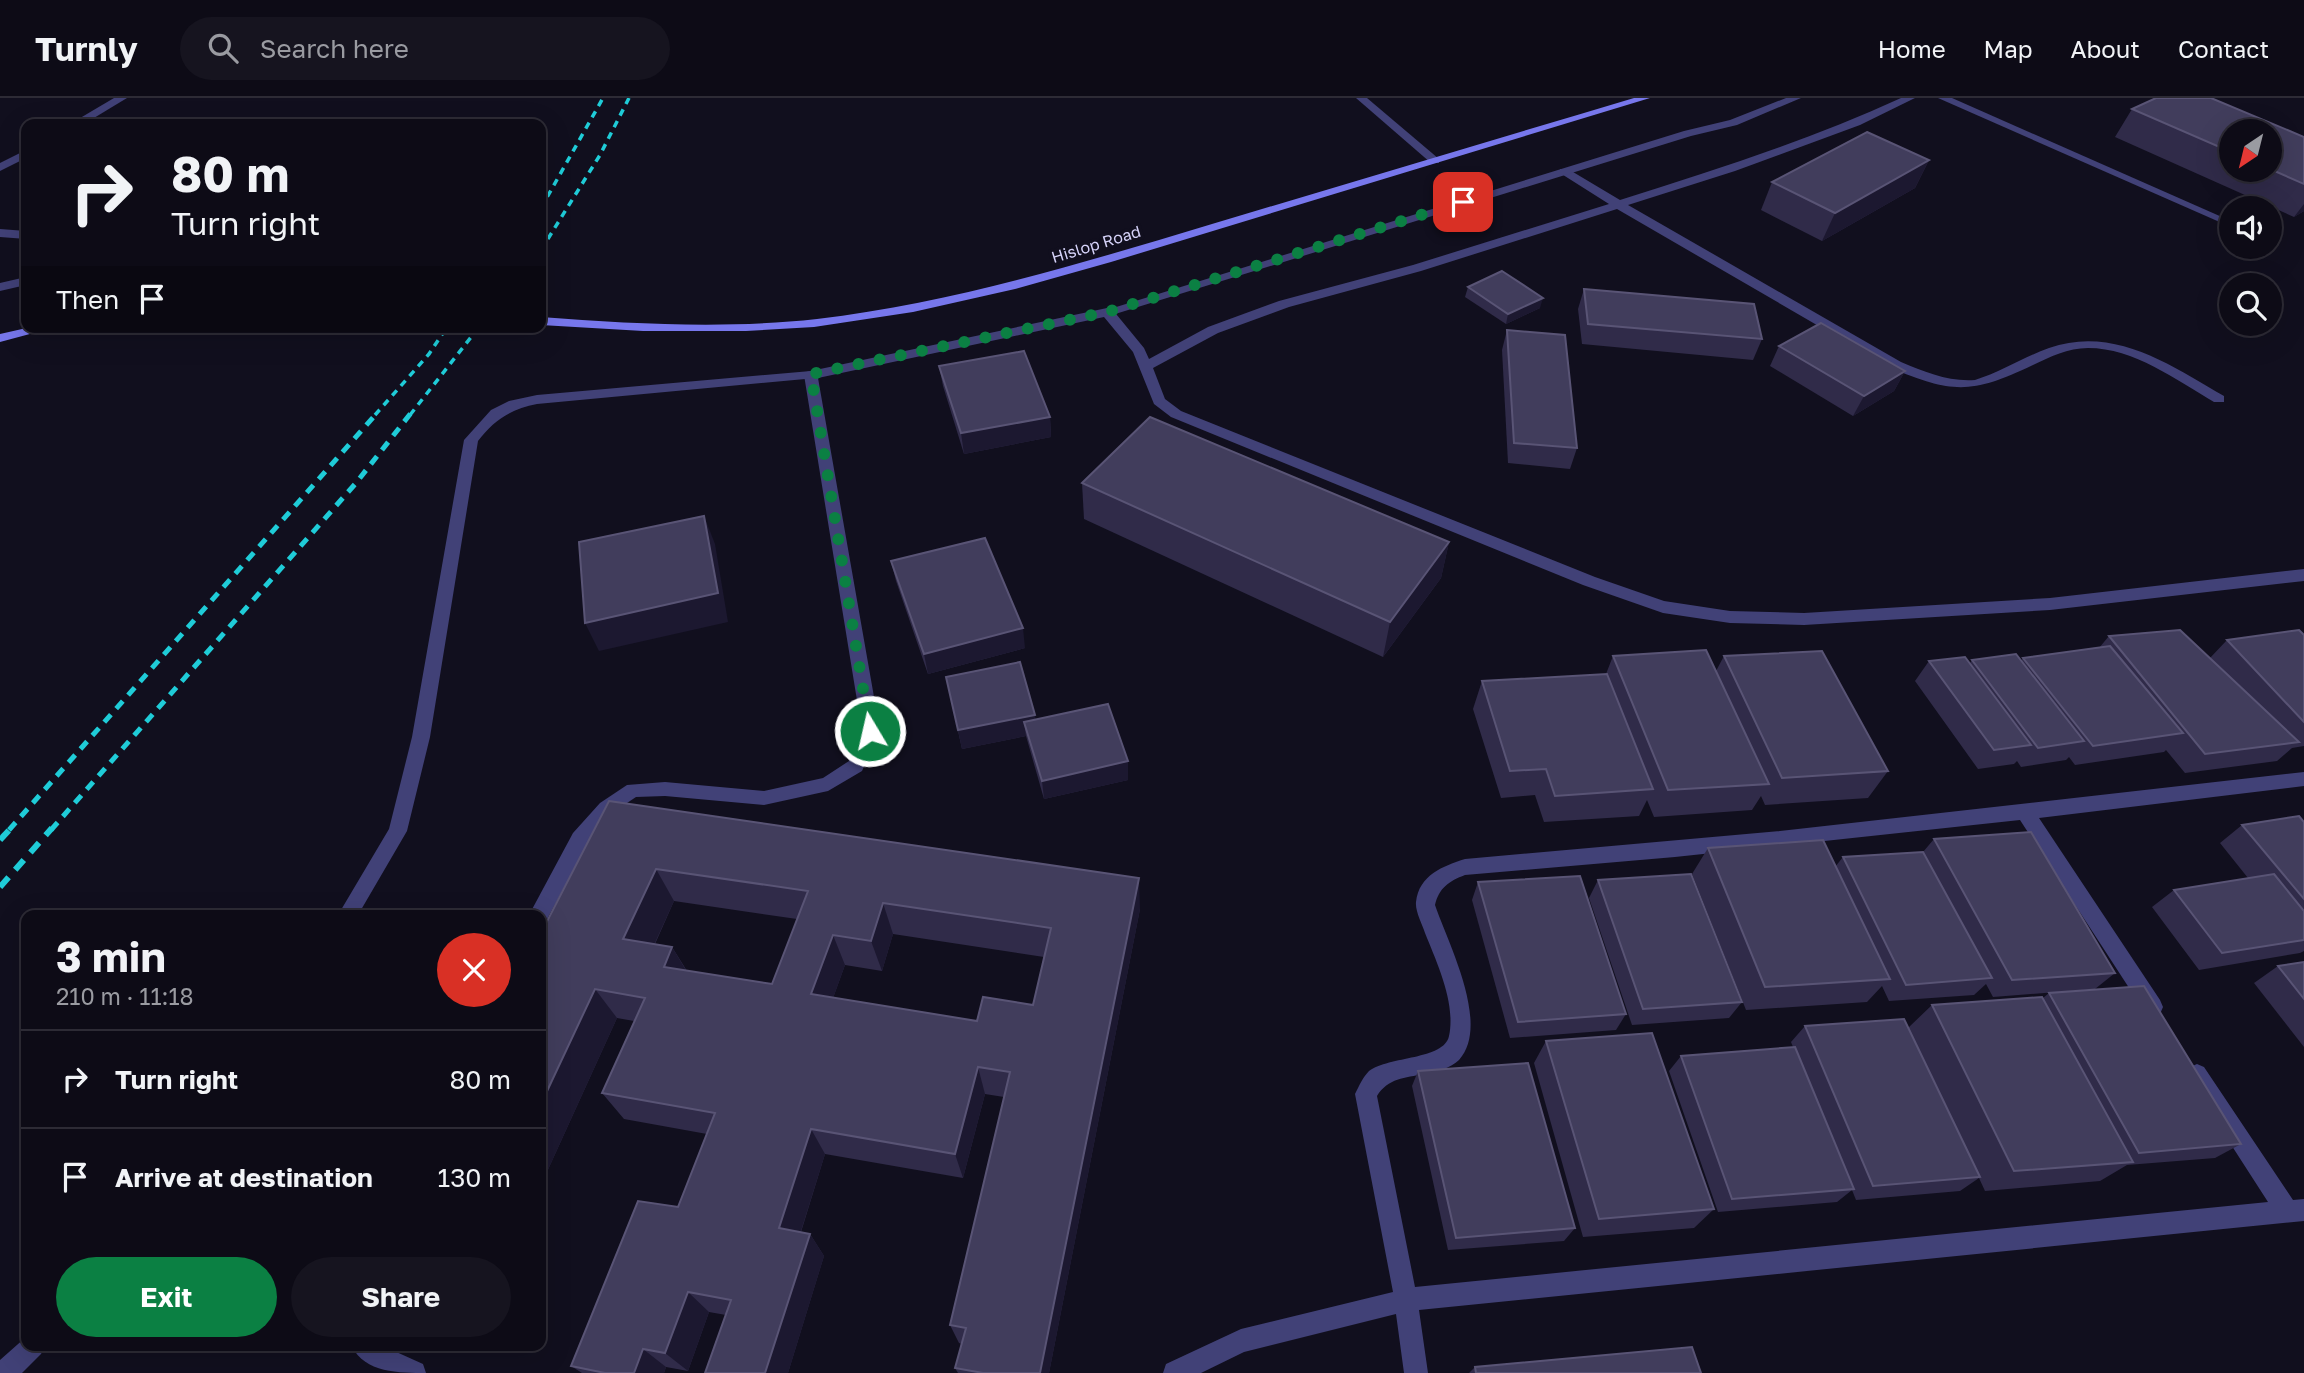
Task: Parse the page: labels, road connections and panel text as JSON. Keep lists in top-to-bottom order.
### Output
{
  "streets": {
    "main road": ["Hislop Road"]
  },
  "north": "bottom left",
  "page": {
    "header": "Turnly",
    "search": "Search here",
    "nav": [
      "Home",
      "Map",
      "About",
      "Contact"
    ],
    "turn": ["80 m", "Turn right"],
    "then": "Then",
    "heading": ["3 min", "210 m · 11:18"],
    "list": [
      {
        "name": "Turn right",
        "value": "80 m"
      },
      {
        "name": "Arrive at destination",
        "value": "130 m"
      }
    ],
    "buttons": ["Exit", "Share"]
  }
}
